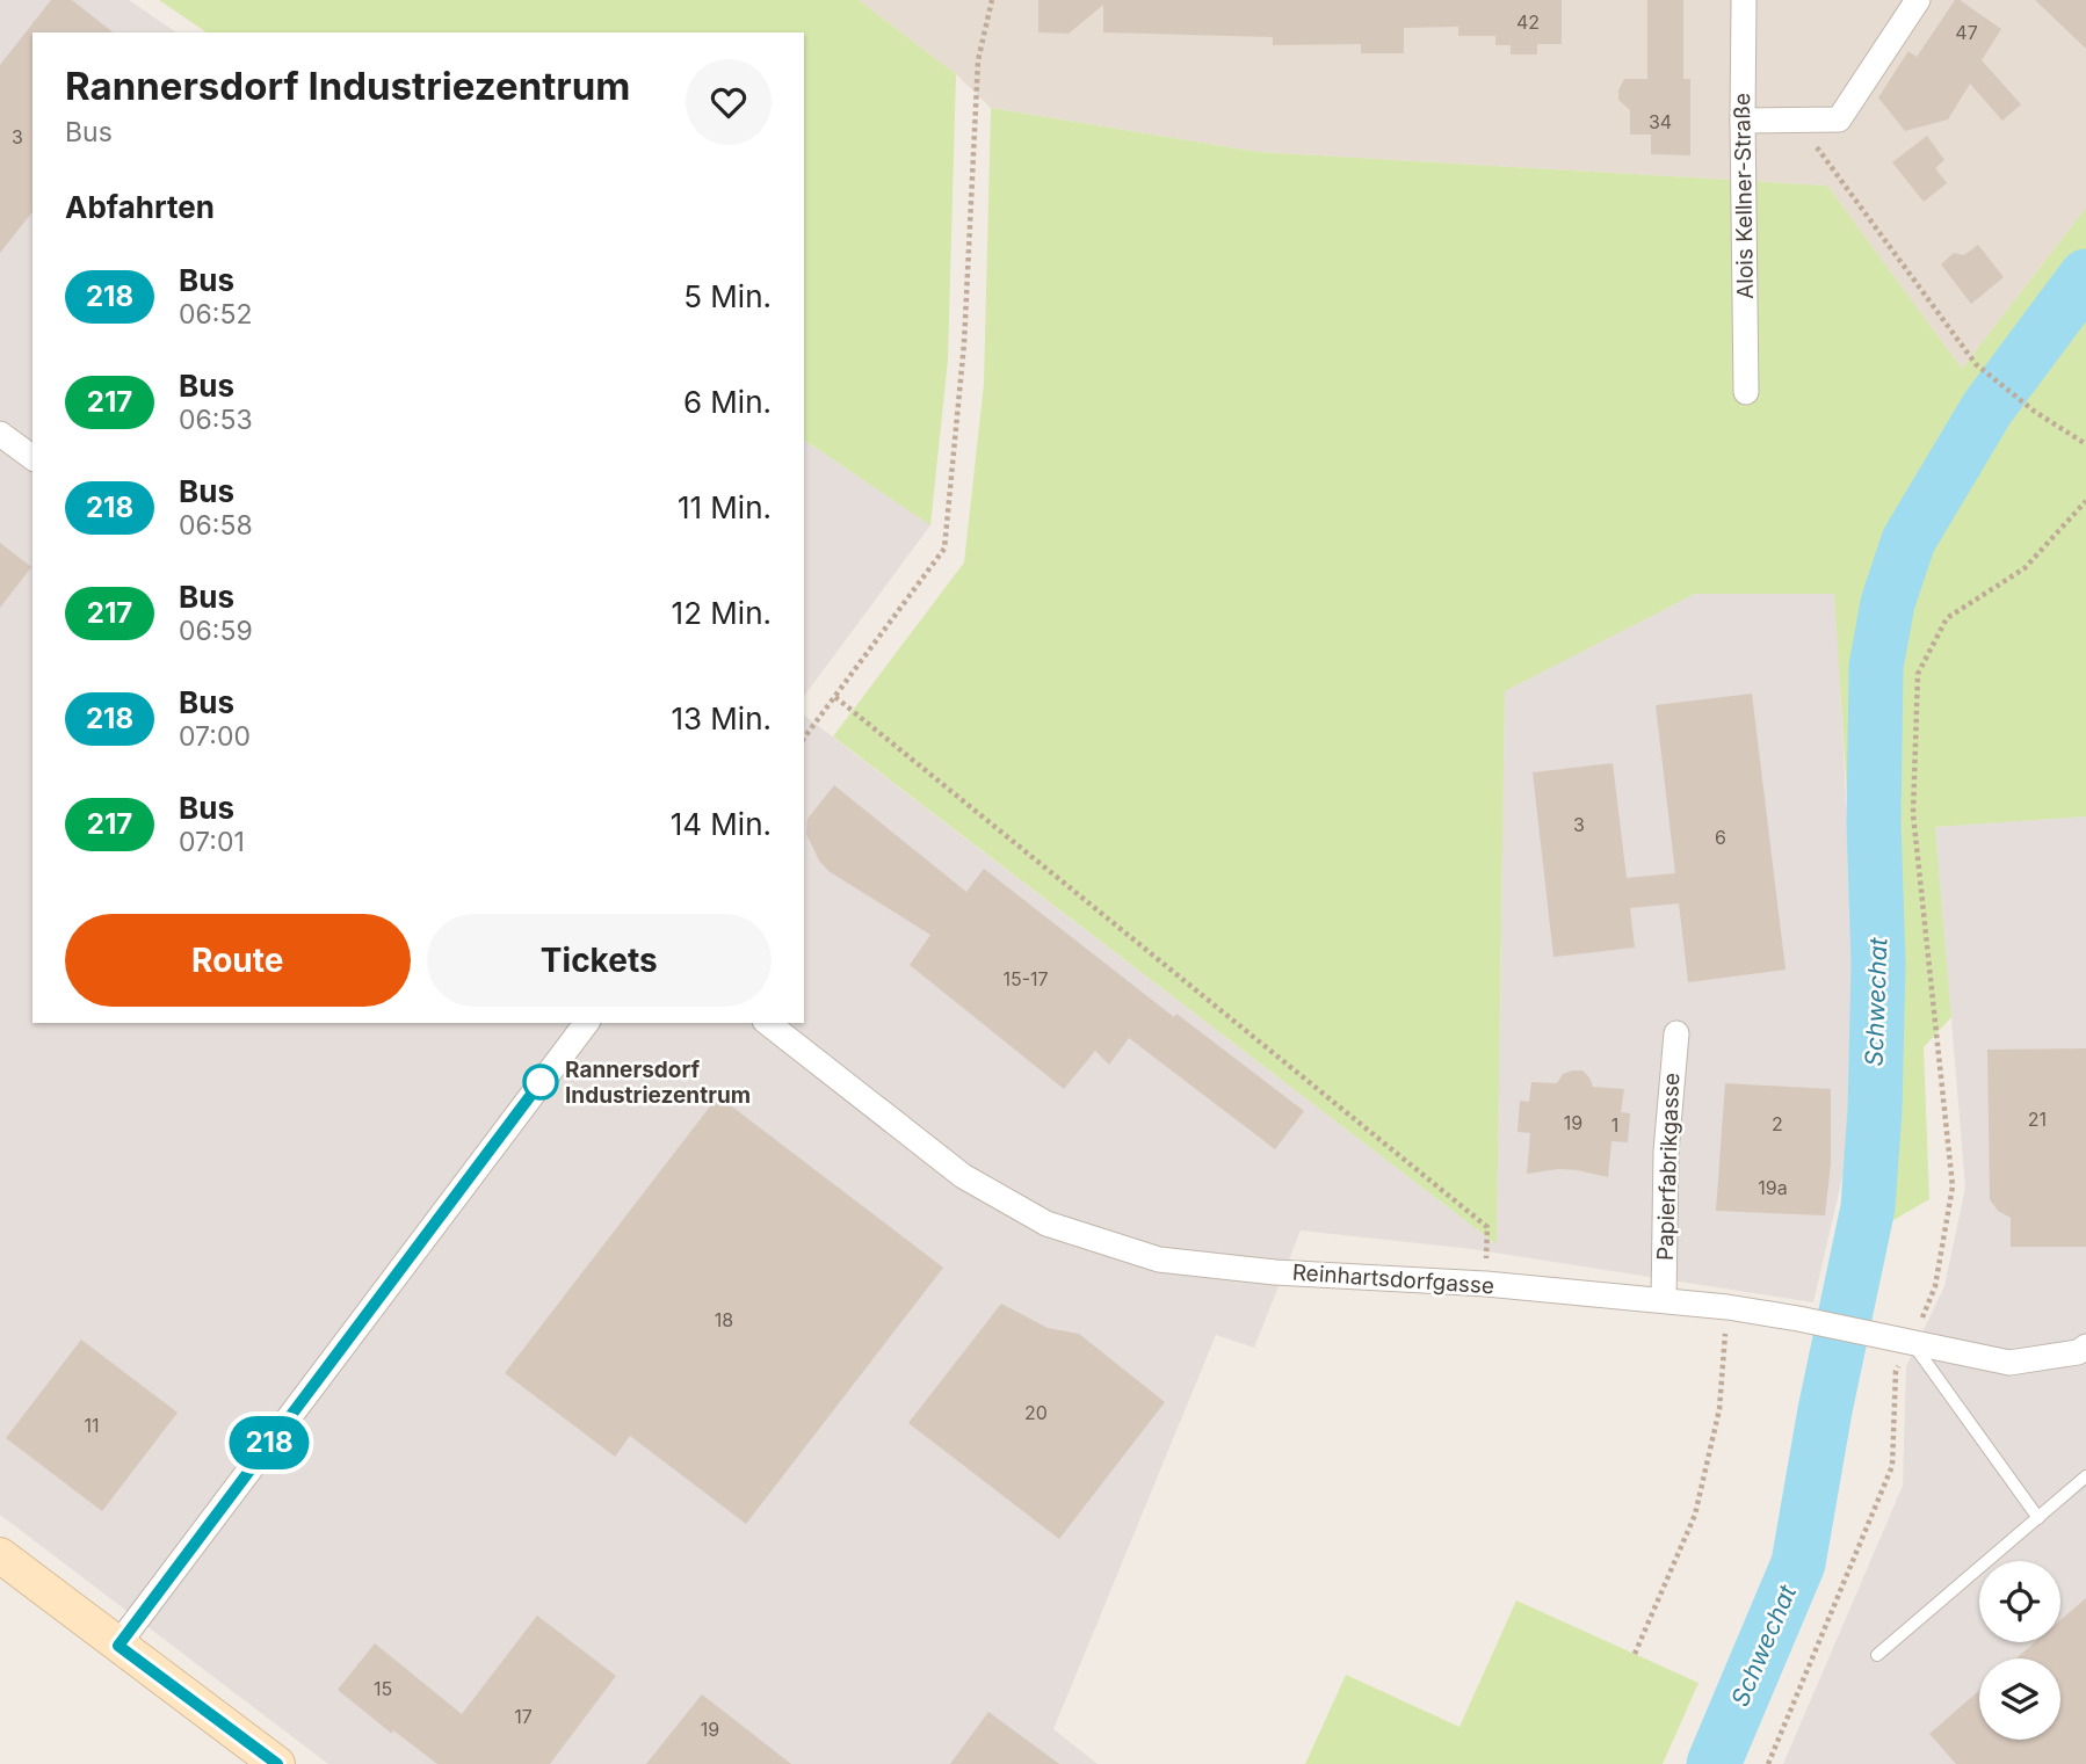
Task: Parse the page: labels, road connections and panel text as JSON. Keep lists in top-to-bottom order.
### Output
{
  "streets": {
    "street": ["Alois Kellner-Straße", "Papierfabrikgasse", "Reinhartsdorfgasse"]
  },
  "crossings": [
    ["Papierfabrikgasse", "Reinhartsdorfgasse"]
  ],
  "water": ["Schwechat"],
  "places": ["Rannersdorf Industriezentrum"],
  "lines": ["bus line 218"],
  "house_numbers": [
    "42",
    "47",
    "34",
    "3",
    "3",
    "6",
    "15-17",
    "21",
    "19",
    "2",
    "1",
    "19a",
    "18",
    "20",
    "11",
    "15",
    "17",
    "19"
  ],
  "page": {
    "on_map": "218",
    "heading": [
      ["Rannersdorf Industriezentrum", "Bus"],
      "Abfahrten"
    ],
    "list": [
      {
        "mark": "218",
        "name": "Bus",
        "note": "06:52",
        "value": "5 Min."
      },
      {
        "mark": "217",
        "name": "Bus",
        "note": "06:53",
        "value": "6 Min."
      },
      {
        "mark": "218",
        "name": "Bus",
        "note": "06:58",
        "value": "11 Min."
      },
      {
        "mark": "217",
        "name": "Bus",
        "note": "06:59",
        "value": "12 Min."
      },
      {
        "mark": "218",
        "name": "Bus",
        "note": "07:00",
        "value": "13 Min."
      },
      {
        "mark": "217",
        "name": "Bus",
        "note": "07:01",
        "value": "14 Min."
      }
    ],
    "buttons": ["Route", "Tickets"]
  }
}
